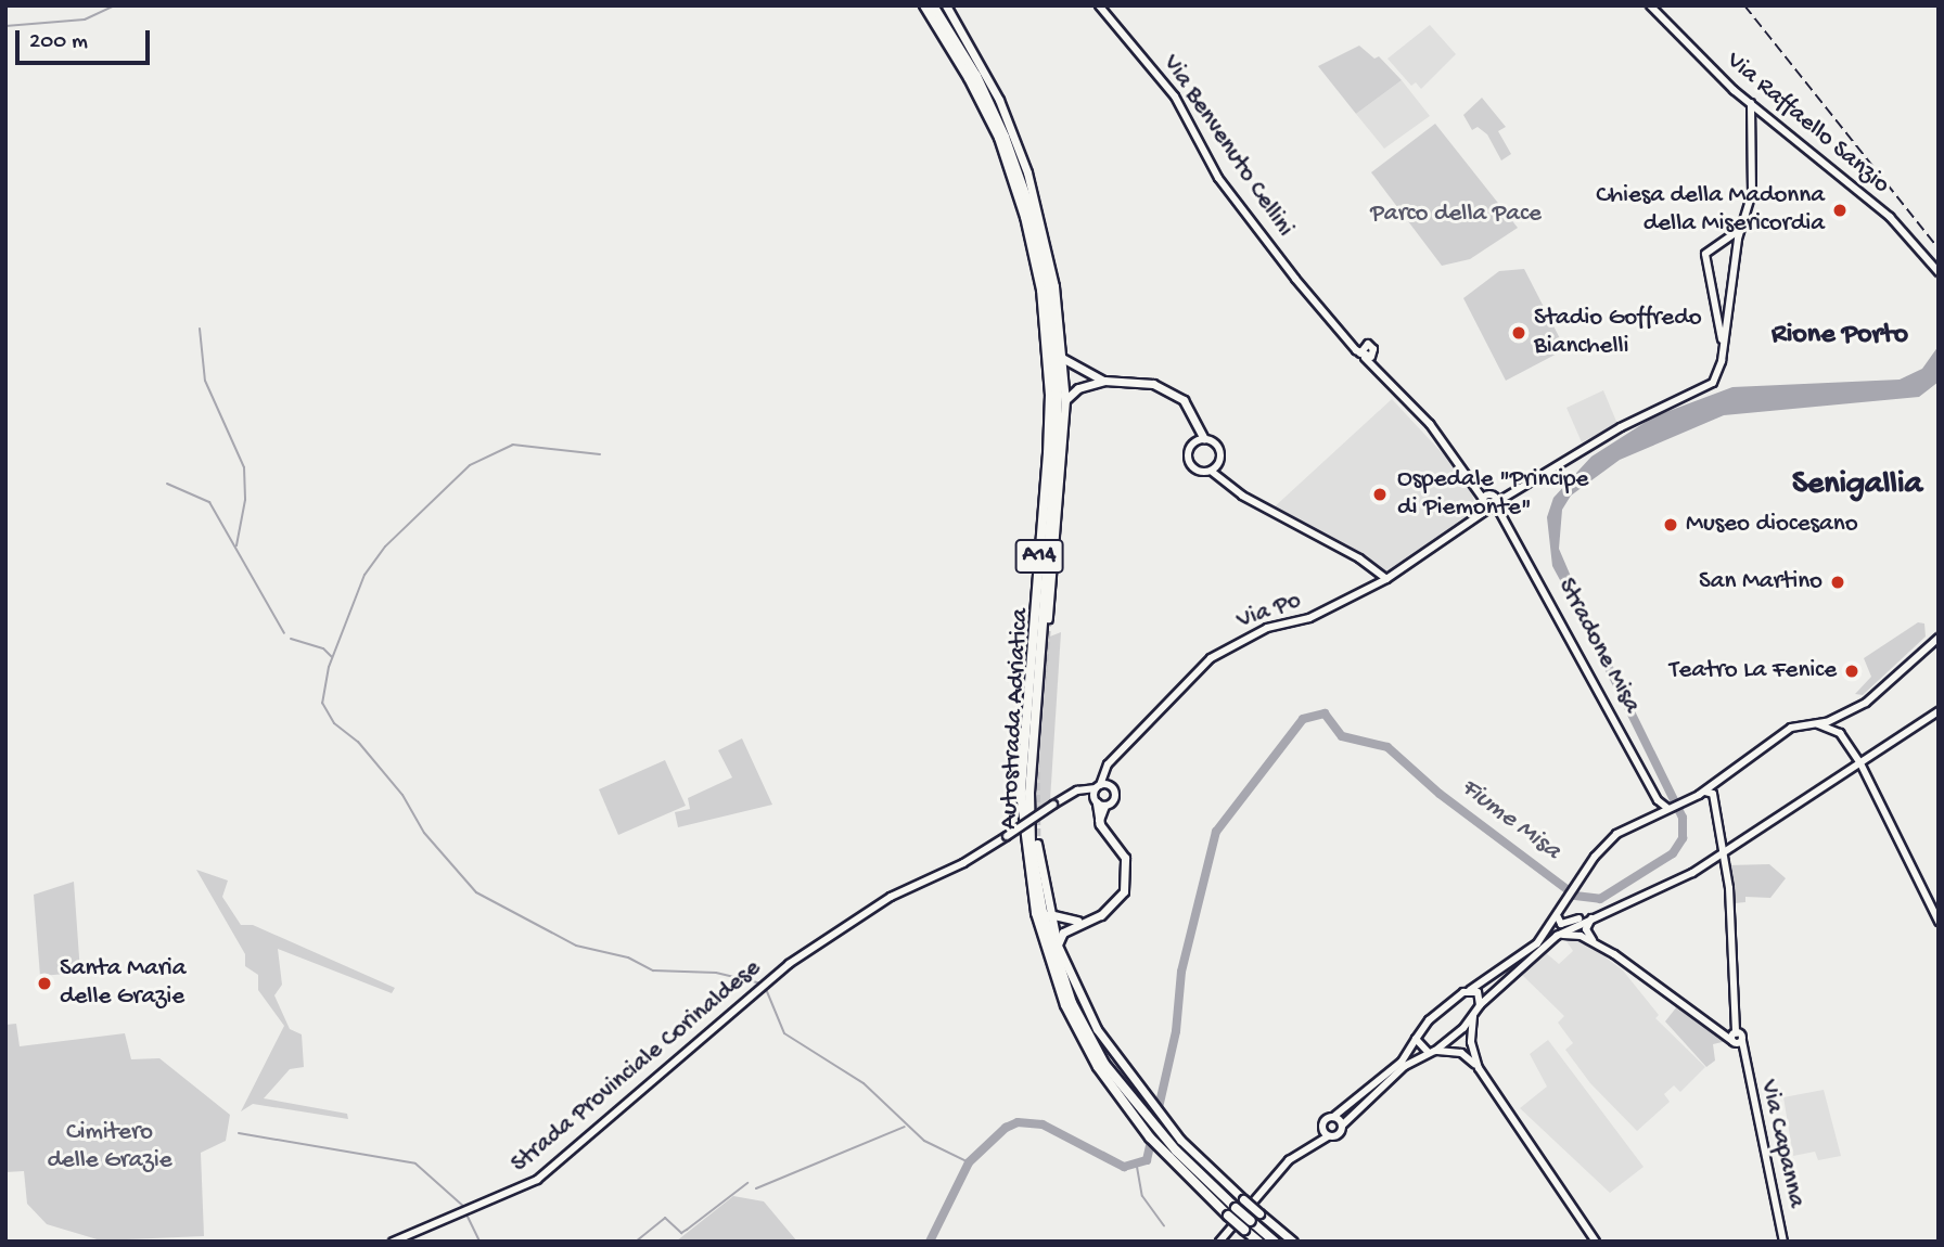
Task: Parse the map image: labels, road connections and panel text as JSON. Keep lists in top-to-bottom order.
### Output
{
  "streets": {
    "highway": ["A14", "Autostrada Adriatica"],
    "street": [
      "Via Raffaello Sanzio",
      "Via Benvenuto Cellini",
      "Via Po",
      "Stradone Misa",
      "Strada Provinciale Corinaldese",
      "Via Capanna"
    ]
  },
  "crossings": [
    ["Via Benvenuto Cellini", "Via Po"],
    ["Via Benvenuto Cellini", "Stradone Misa"],
    ["Via Po", "Stradone Misa"],
    ["Via Po", "Strada Provinciale Corinaldese"]
  ],
  "districts": ["Rione Porto", "Senigallia"],
  "water": ["Fiume Misa"],
  "parks": ["Parco della Pace", "Cimitero delle Grazie"],
  "places": [
    "Chiesa della Madonna della Misericordia",
    "Stadio Goffredo Bianchelli",
    "Ospedale \"Principe di Piemonte\"",
    "Museo diocesano",
    "San Martino",
    "Teatro La Fenice",
    "Santa Maria delle Grazie"
  ],
  "scale_bar": "200 m"
}
